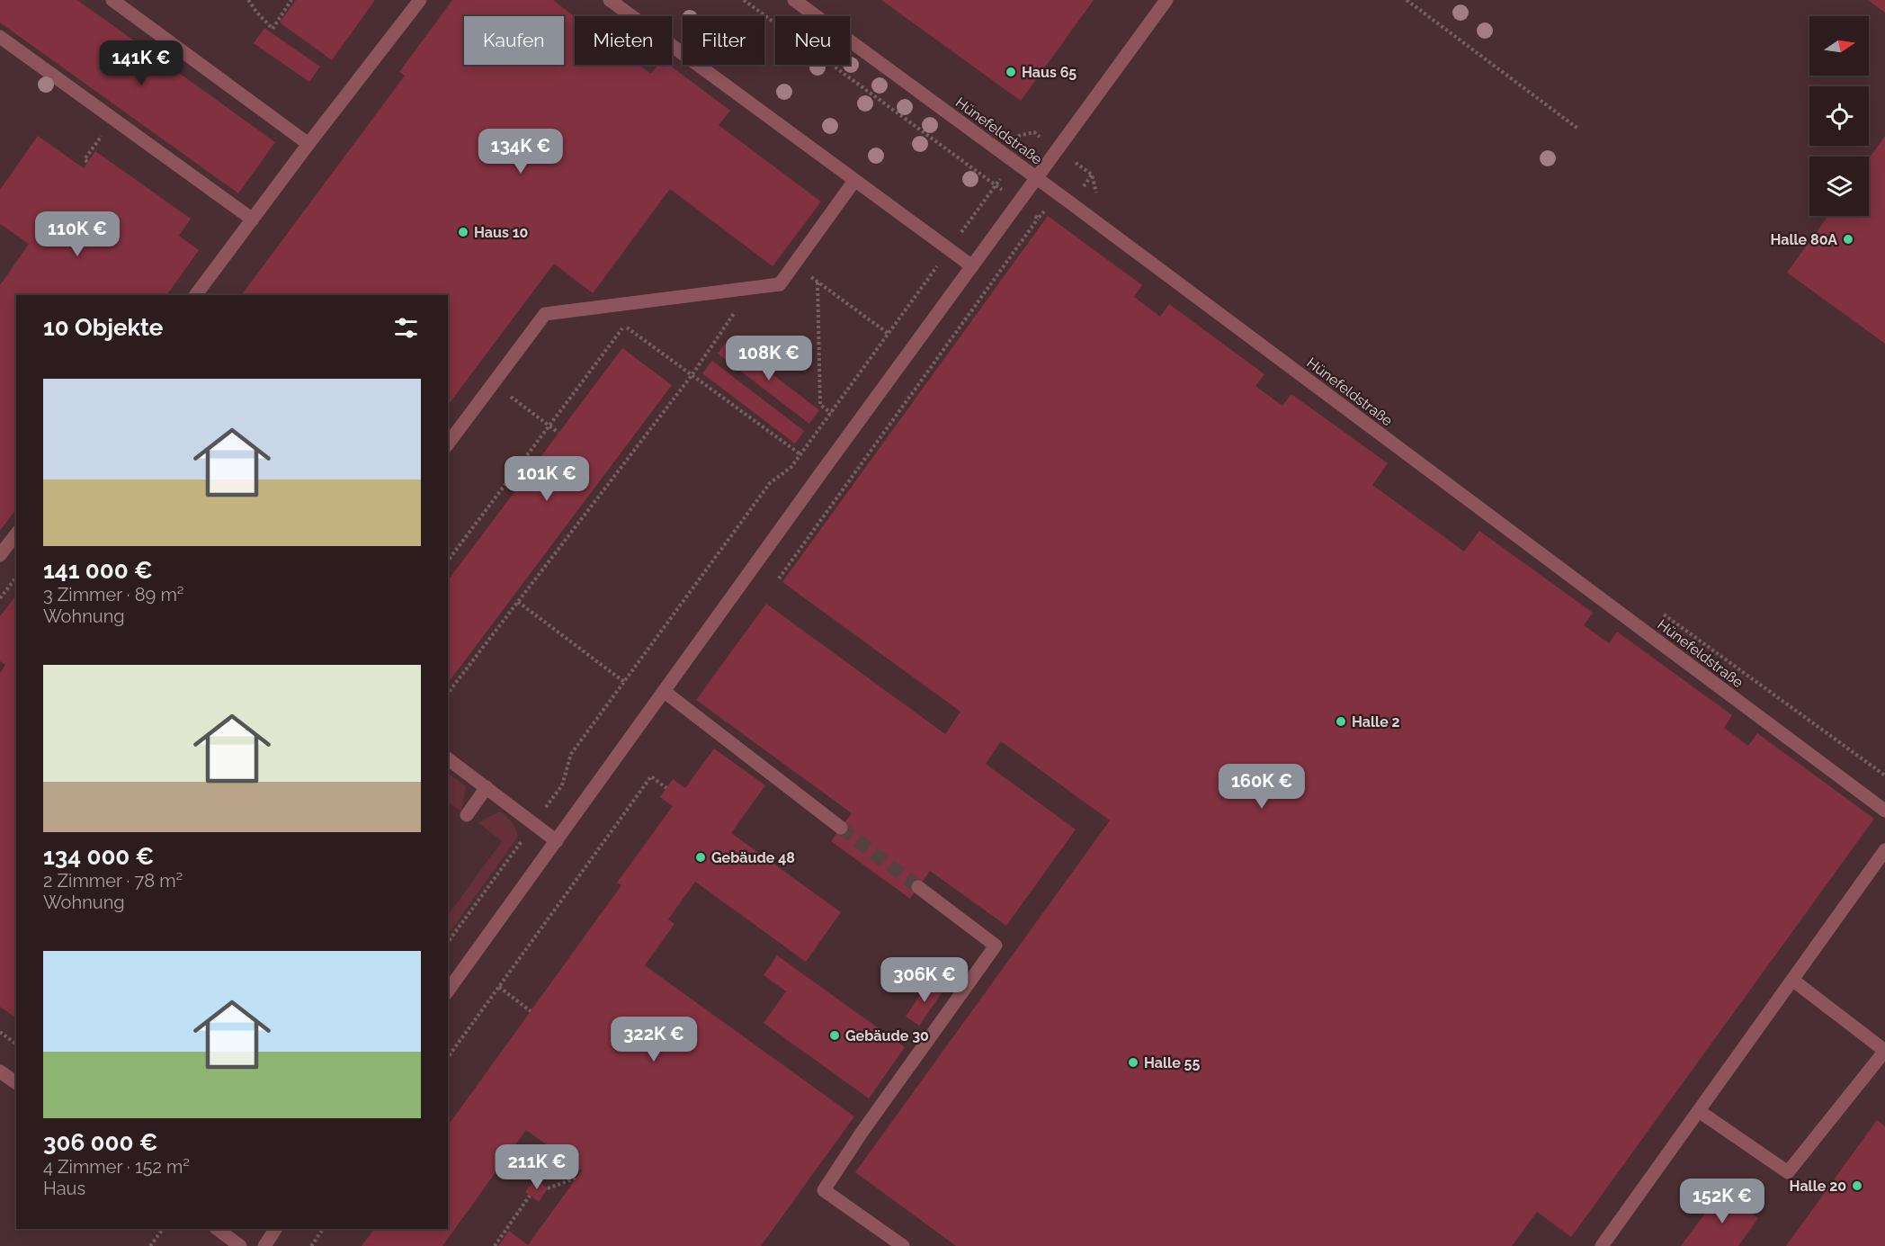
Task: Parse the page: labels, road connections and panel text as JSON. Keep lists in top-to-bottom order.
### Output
{
  "streets": {
    "lane": ["Hünefeldstraße"]
  },
  "places": [
    "Haus 65",
    "Haus 10",
    "Halle 80A",
    "Halle 2",
    "Gebäude 48",
    "Gebäude 30",
    "Halle 55",
    "Halle 20"
  ],
  "north": "right",
  "page": {
    "chip": [
      "Kaufen",
      "Mieten",
      "Filter",
      "Neu"
    ],
    "price": [
      "141K €",
      "134K €",
      "110K €",
      "108K €",
      "101K €",
      "160K €",
      "306K €",
      "322K €",
      "211K €",
      "152K €"
    ],
    "heading": "10 Objekte",
    "list": [
      {
        "name": "141 000 €",
        "note": "3 Zimmer · 89 m² · Wohnung"
      },
      {
        "name": "134 000 €",
        "note": "2 Zimmer · 78 m² · Wohnung"
      },
      {
        "name": "306 000 €",
        "note": "4 Zimmer · 152 m² · Haus"
      }
    ]
  }
}
